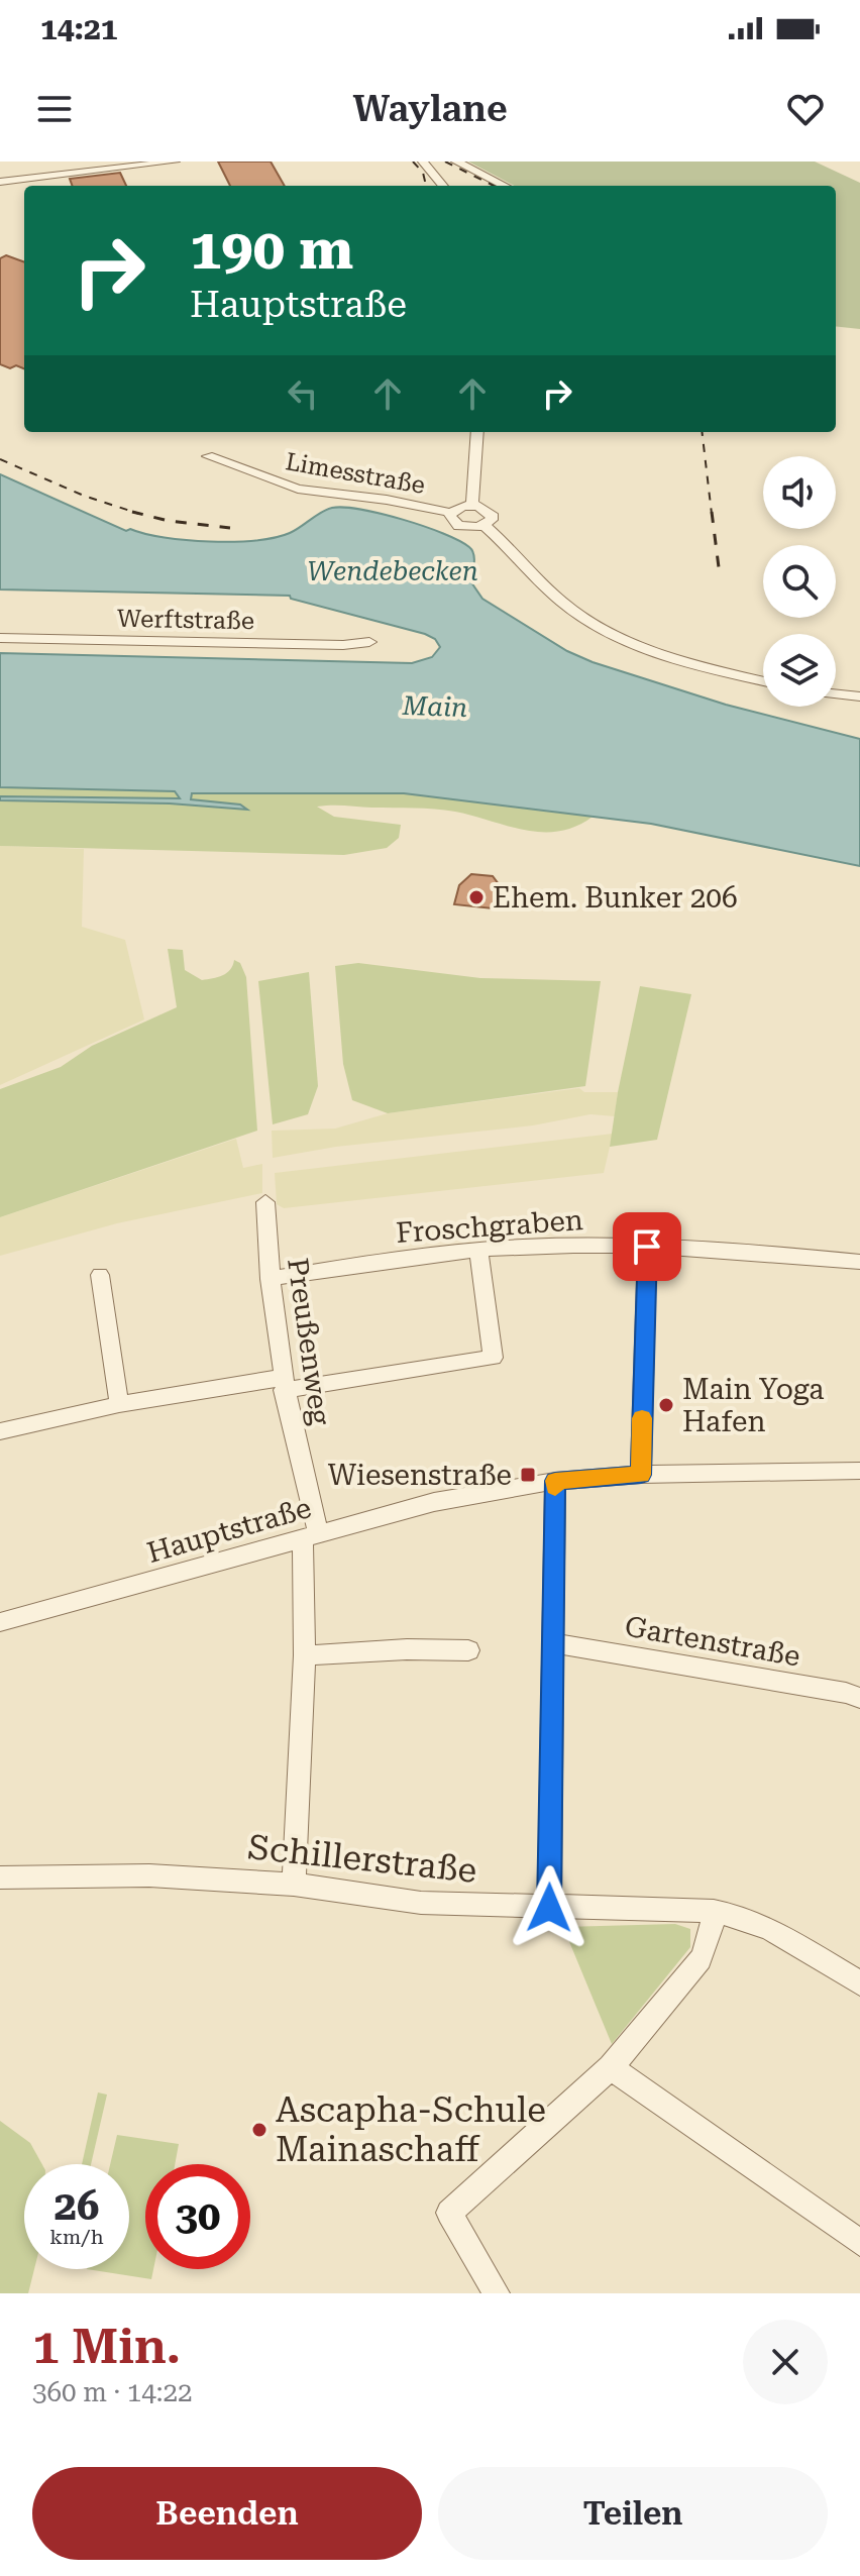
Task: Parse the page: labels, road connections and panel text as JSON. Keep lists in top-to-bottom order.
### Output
{
  "streets": {
    "street": [
      "Limesstraße",
      "Werftstraße",
      "Froschgraben",
      "Preußenweg",
      "Hauptstraße",
      "Gartenstraße",
      "Schillerstraße"
    ]
  },
  "crossings": [
    ["Froschgraben", "Preußenweg"],
    ["Preußenweg", "Hauptstraße"],
    ["Preußenweg", "Schillerstraße"]
  ],
  "water": ["Wendebecken", "Main"],
  "places": {
    "other": ["Ehem. Bunker 206", "Main Yoga Hafen", "Ascapha-Schule Mainaschaff"],
    "transit": ["Wiesenstraße"]
  },
  "page": {
    "status": "14:21",
    "header": "Waylane",
    "turn": ["190 m", "Hauptstraße"],
    "speed": "26 km/h",
    "limit": "30",
    "heading": ["1 Min.", "360 m · 14:22"],
    "buttons": ["Beenden", "Teilen"]
  }
}
